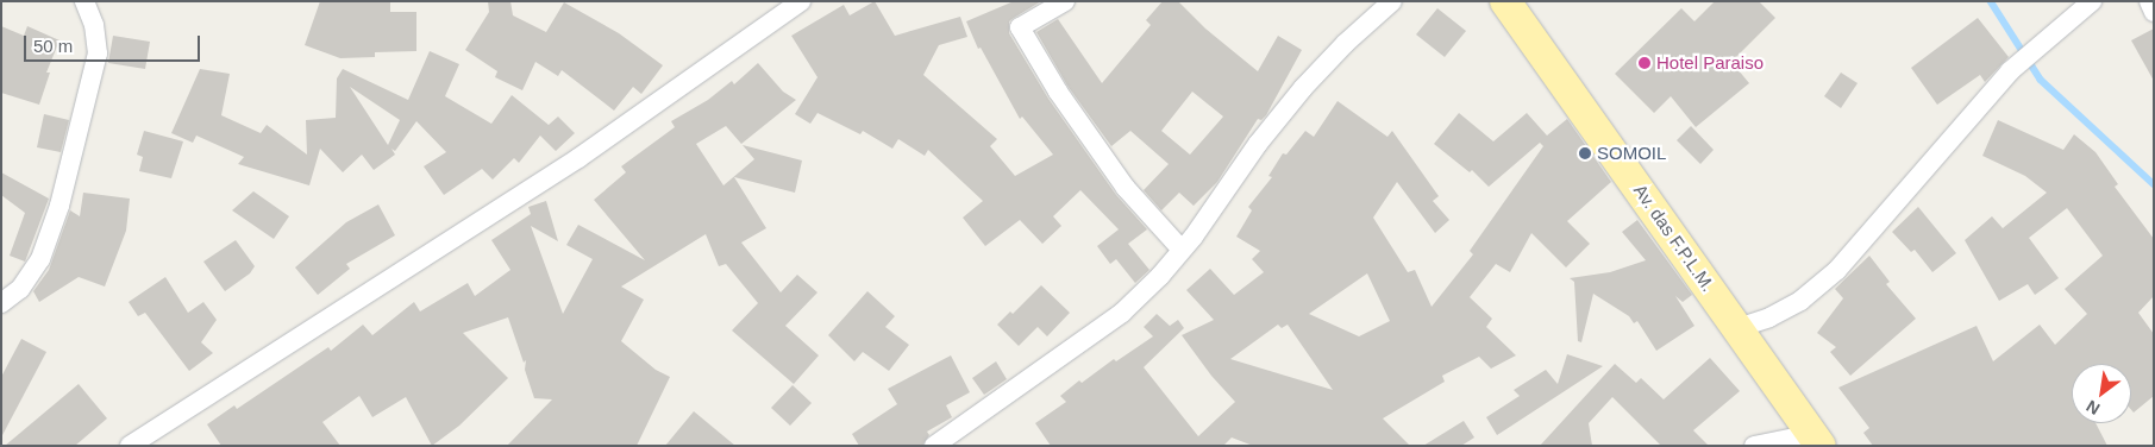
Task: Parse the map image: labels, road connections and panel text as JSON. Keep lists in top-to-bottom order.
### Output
{
  "streets": {
    "main road": ["Av. das F.P.L.M."]
  },
  "places": ["Hotel Paraiso", "SOMOIL"],
  "scale_bar": "50 m",
  "north": "bottom left"
}
